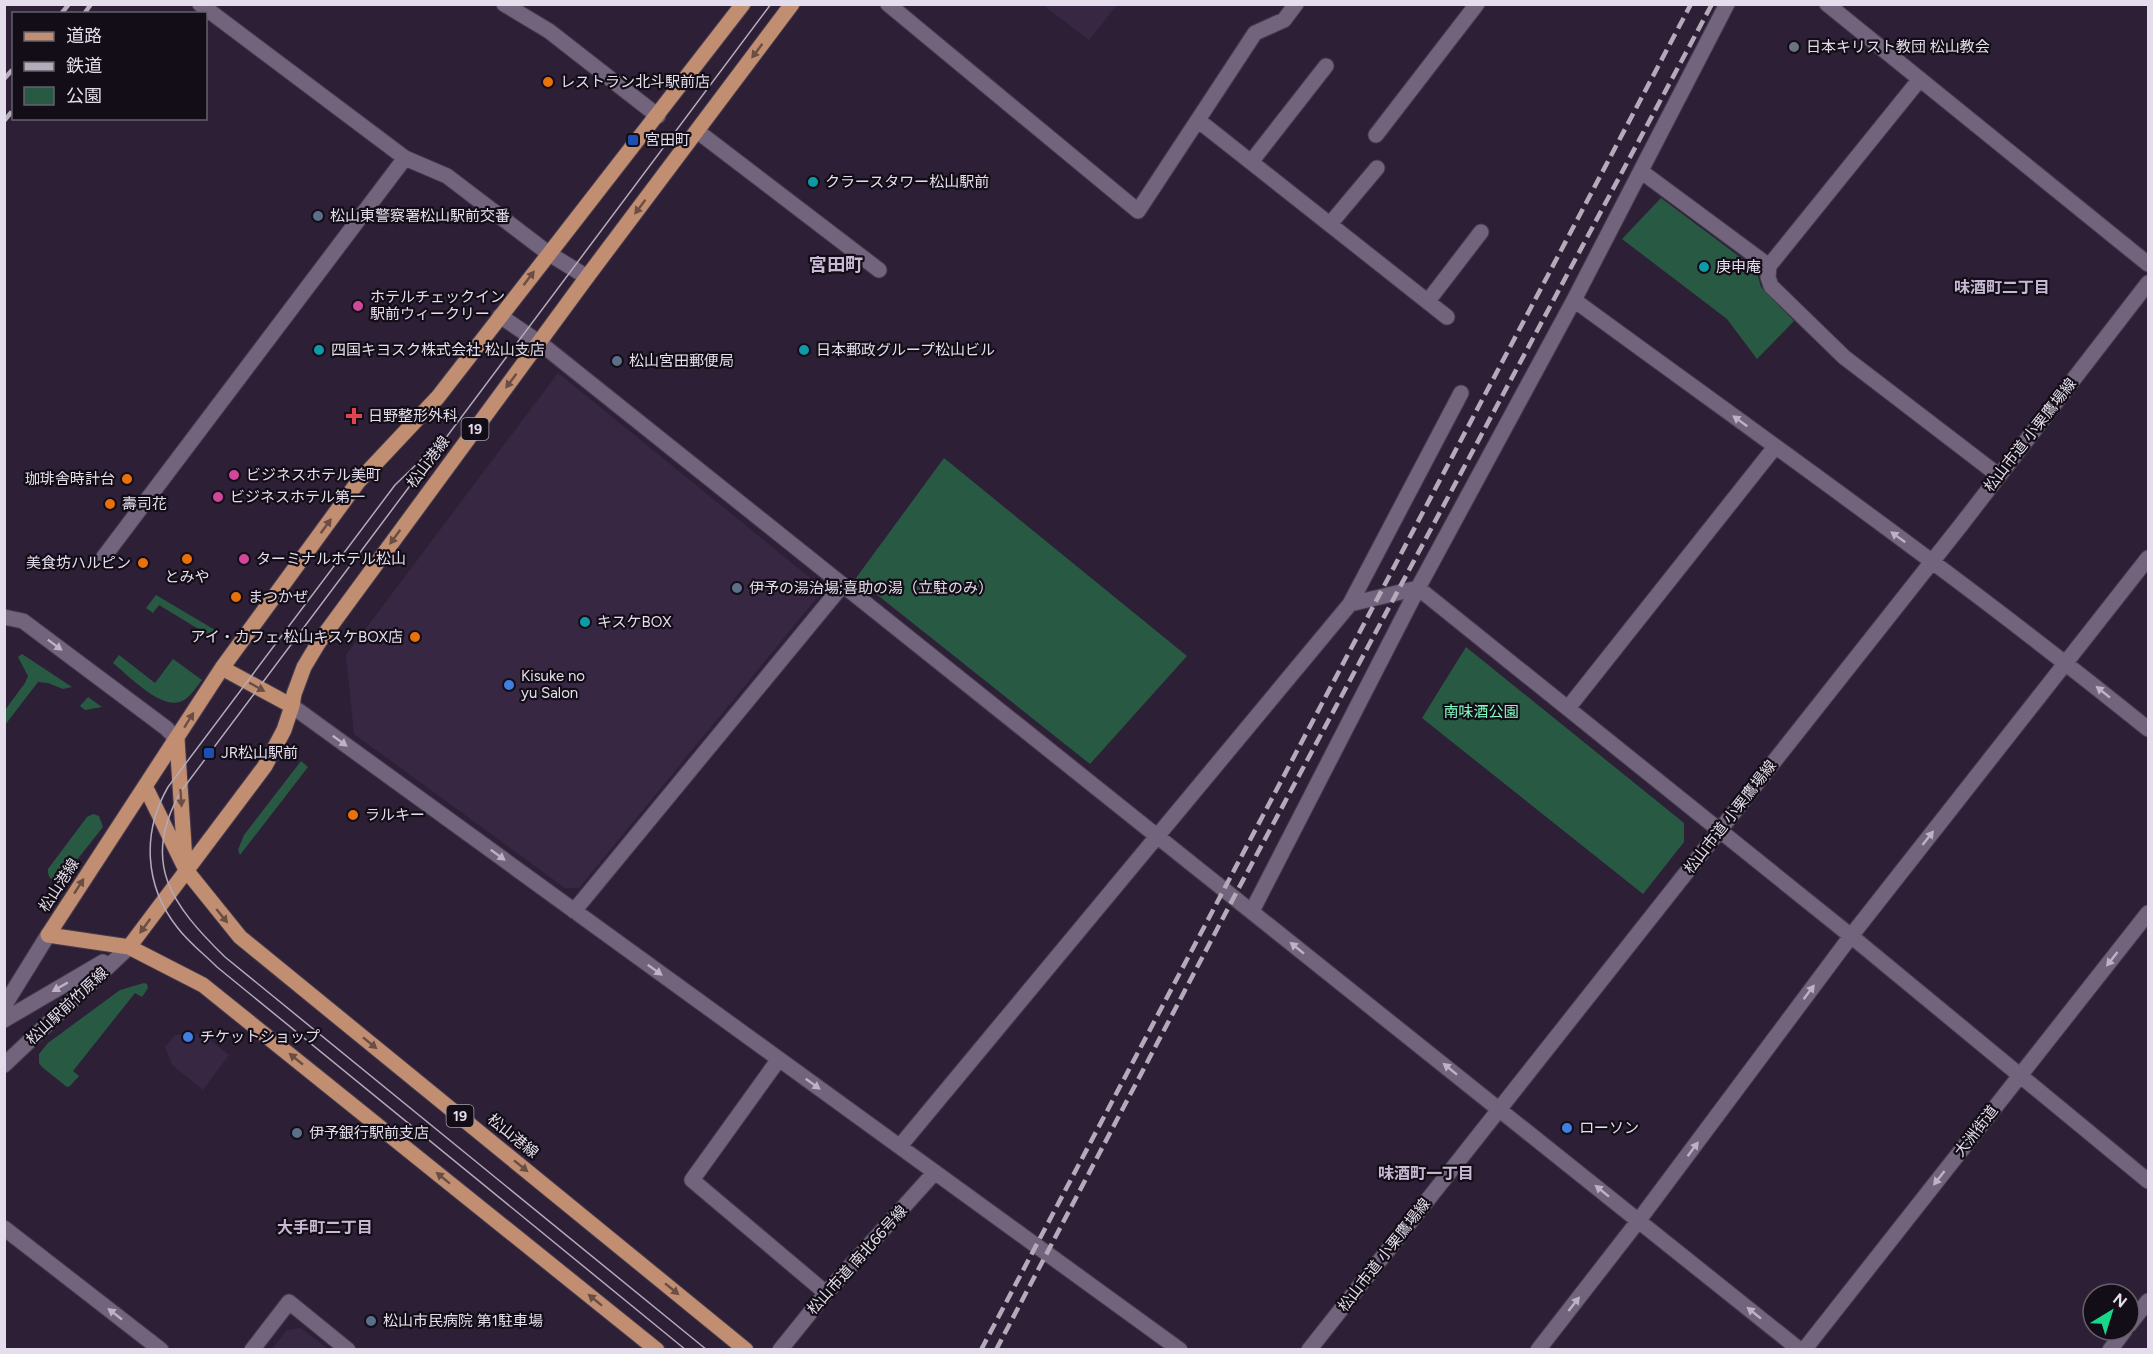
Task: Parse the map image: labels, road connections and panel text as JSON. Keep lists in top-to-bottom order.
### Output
{
  "streets": {
    "main road": ["19", "松山港線"],
    "street": [
      "松山市道 小栗鷹場線",
      "松山駅前竹原線",
      "大洲街道",
      "松山市道 南北66号線"
    ]
  },
  "crossings": [
    ["松山港線", "松山駅前竹原線"]
  ],
  "one_way": ["大洲街道"],
  "districts": [
    "宮田町",
    "味酒町二丁目",
    "味酒町一丁目",
    "大手町二丁目"
  ],
  "parks": ["南味酒公園"],
  "places": {
    "other": [
      "日本キリスト教団 松山教会",
      "レストラン北斗駅前店",
      "クラースタワー松山駅前",
      "松山東警察署松山駅前交番",
      "庚申庵",
      "ホテルチェックイン 駅前ウィークリー",
      "四国キヨスク株式会社 松山支店",
      "日本郵政グループ松山ビル",
      "松山宮田郵便局",
      "ビジネスホテル美町",
      "珈琲舎時計台",
      "ビジネスホテル第一",
      "壽司花",
      "とみや",
      "ターミナルホテル松山",
      "美食坊ハルピン",
      "伊予の湯治場;喜助の湯（立駐のみ）",
      "まつかぜ",
      "キスケBOX",
      "アイ・カフェ 松山キスケBOX店",
      "Kisuke no yu Salon",
      "ラルキー",
      "チケットショップ",
      "ローソン",
      "伊予銀行駅前支店",
      "松山市民病院 第1駐車場"
    ],
    "transit": ["宮田町", "JR松山駅前"],
    "health": ["日野整形外科"]
  },
  "legend": ["道路", "鉄道", "公園"],
  "north": "top right"
}
